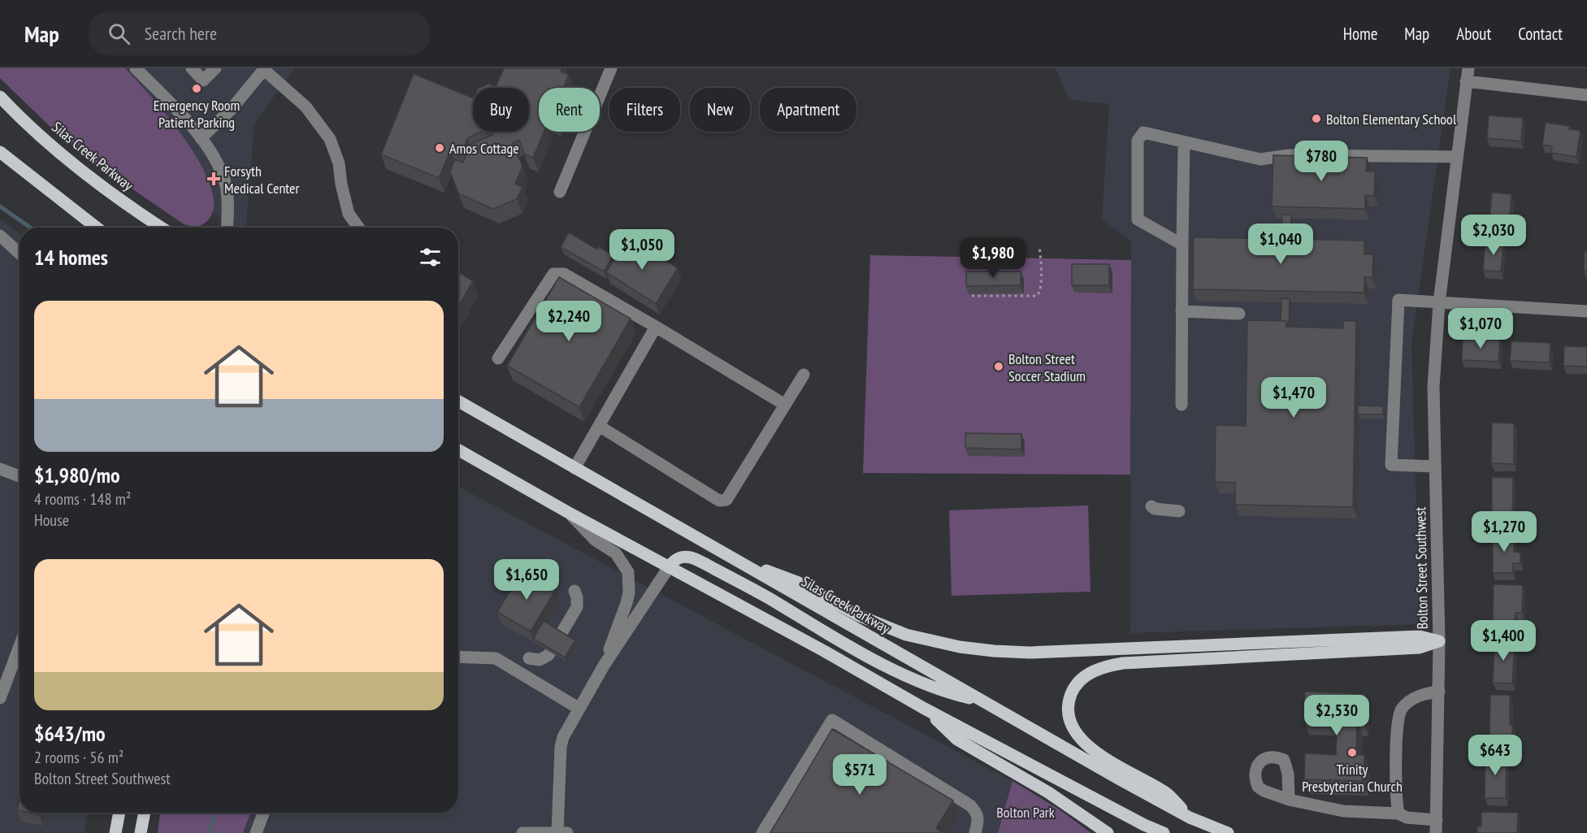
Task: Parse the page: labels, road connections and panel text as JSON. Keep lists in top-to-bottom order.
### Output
{
  "streets": {
    "main road": ["Silas Creek Parkway"],
    "street": ["Bolton Street Southwest"]
  },
  "parks": ["Bolton Park"],
  "places": {
    "other": [
      "Emergency Room Patient Parking",
      "Bolton Elementary School",
      "Amos Cottage",
      "Bolton Street Soccer Stadium",
      "Trinity Presbyterian Church"
    ],
    "health": ["Forsyth Medical Center"]
  },
  "page": {
    "header": "Map",
    "search": "Search here",
    "nav": [
      "Home",
      "Map",
      "About",
      "Contact"
    ],
    "chip": [
      "Buy",
      "Rent",
      "Filters",
      "New",
      "Apartment"
    ],
    "price": [
      "$780",
      "$2,030",
      "$1,040",
      "$1,050",
      "$1,980",
      "$2,240",
      "$1,070",
      "$1,470",
      "$1,270",
      "$1,650",
      "$1,400",
      "$2,530",
      "$643",
      "$571"
    ],
    "heading": "14 homes",
    "list": [
      {
        "name": "$1,980/mo",
        "note": "4 rooms · 148 m² · House"
      },
      {
        "name": "$643/mo",
        "note": "2 rooms · 56 m² · Bolton Street Southwest"
      }
    ]
  }
}
